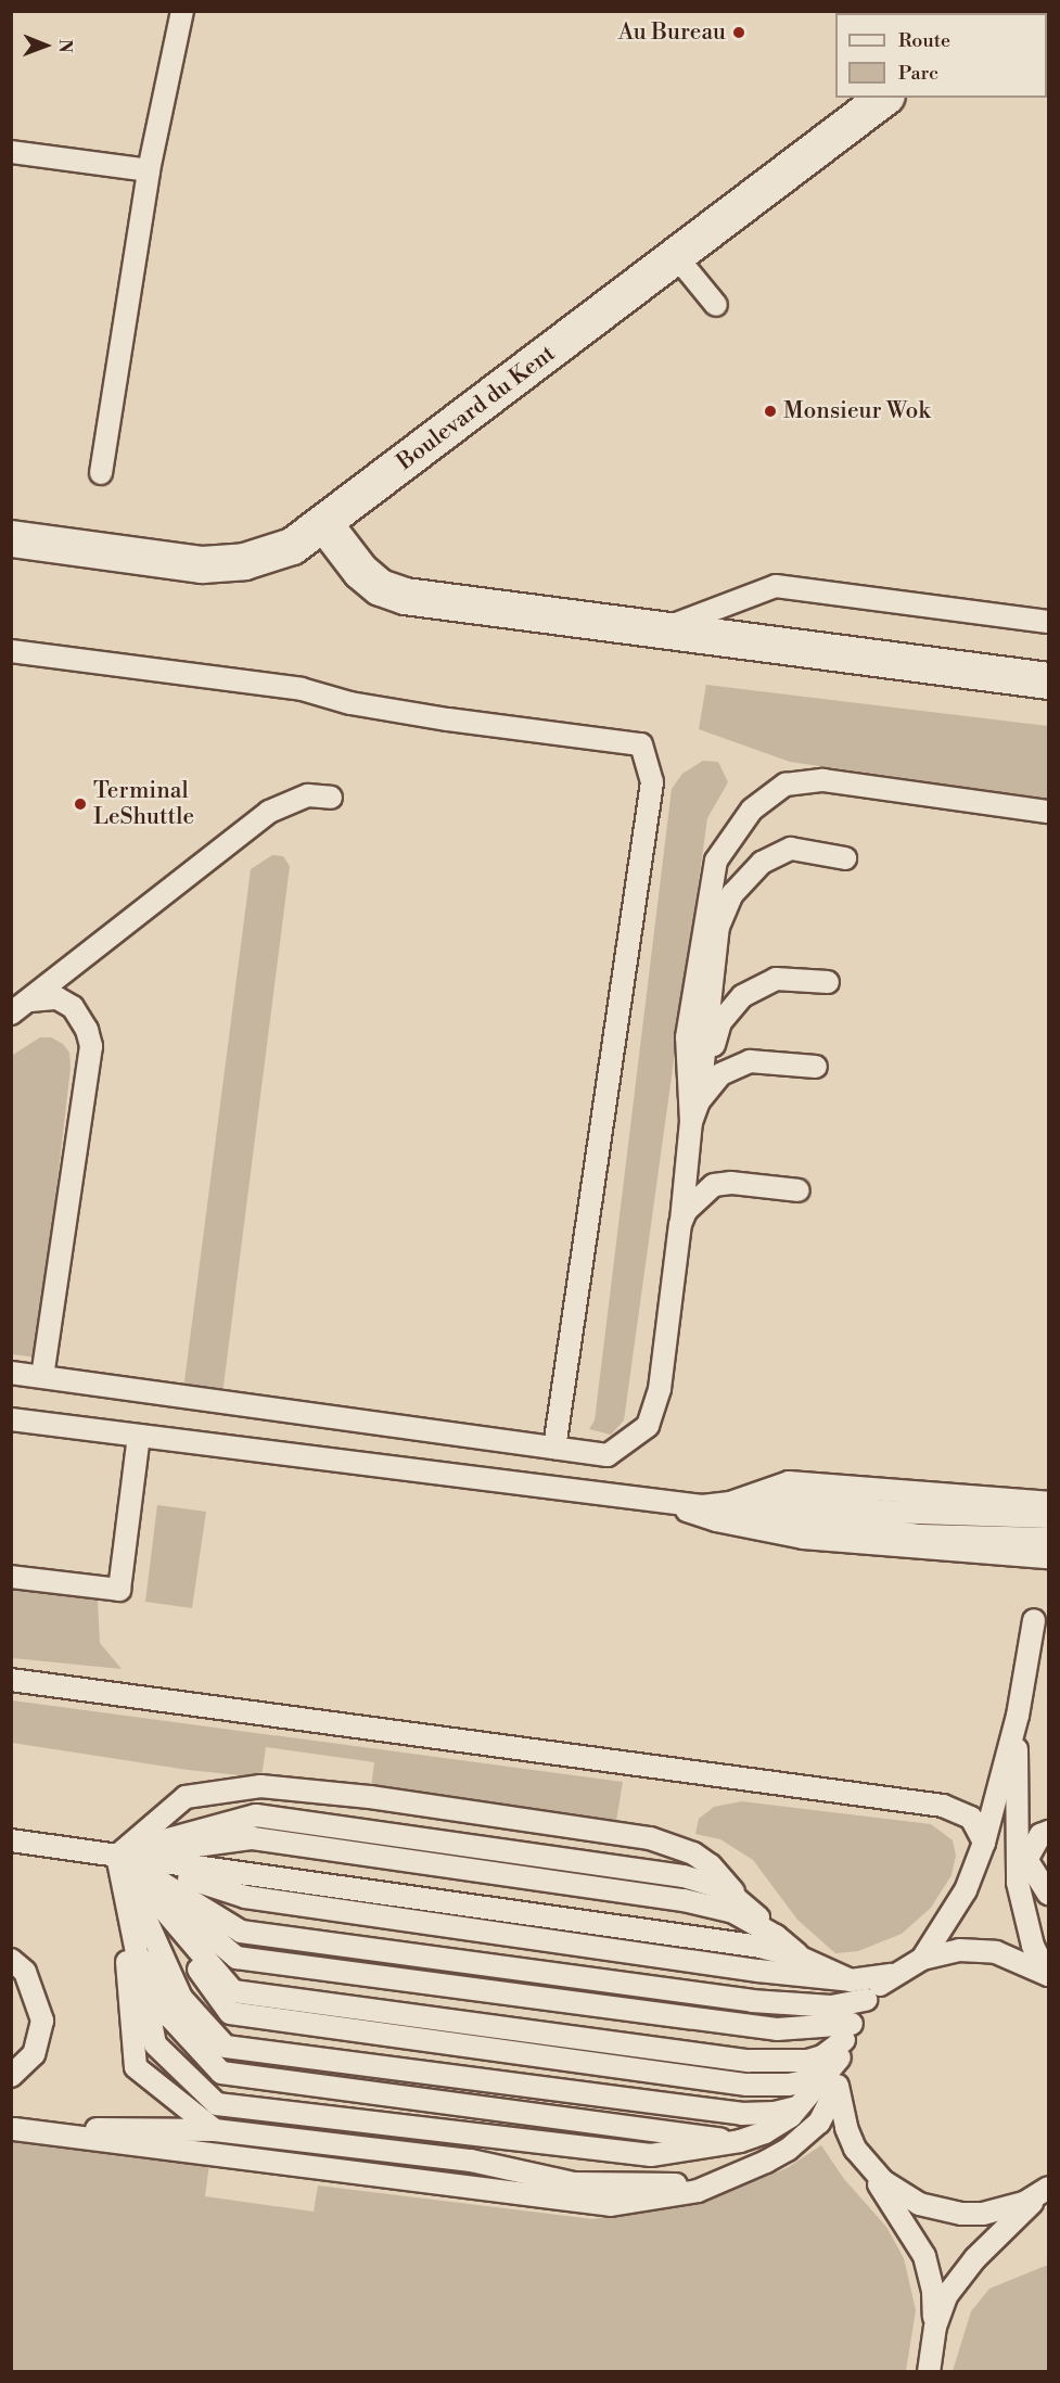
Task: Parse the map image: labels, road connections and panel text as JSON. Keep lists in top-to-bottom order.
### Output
{
  "streets": {
    "street": ["Boulevard du Kent"]
  },
  "places": ["Au Bureau", "Monsieur Wok", "Terminal LeShuttle"],
  "legend": ["Route", "Parc"],
  "north": "right"
}
